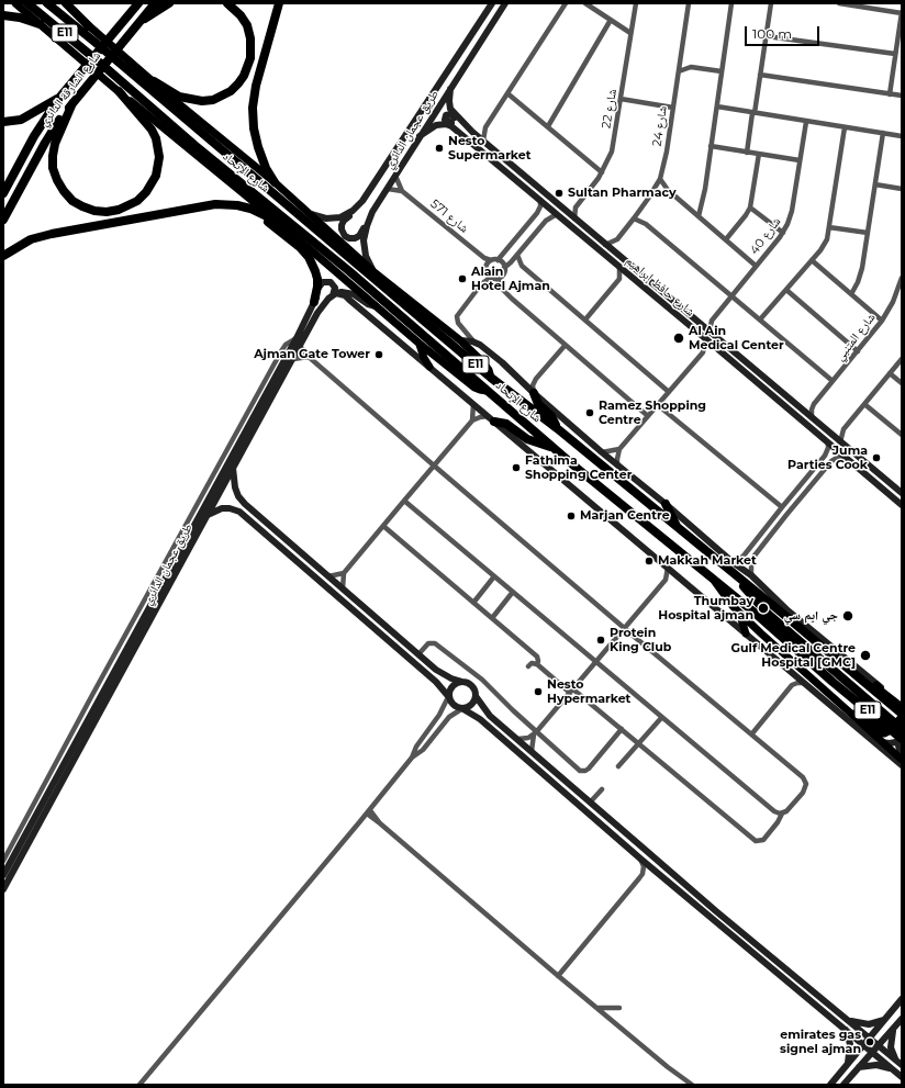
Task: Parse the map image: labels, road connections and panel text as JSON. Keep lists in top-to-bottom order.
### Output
{
  "streets": {
    "highway": ["E11", "شارع الشارقة الدائري", "شارع الإتحاد"],
    "main road": ["طريق عجمان الدائري", "شارع حافظ إبراهيم"],
    "street": [
      "شارع 22",
      "شارع 24",
      "شارع 571",
      "شارع 40",
      "شارع المتنبي"
    ]
  },
  "crossings": [
    ["شارع 24", "شارع حافظ إبراهيم"],
    ["طريق عجمان الدائري", "شارع 571"],
    ["طريق عجمان الدائري", "شارع حافظ إبراهيم"],
    ["شارع 40", "شارع حافظ إبراهيم"]
  ],
  "places": [
    "Nesto Supermarket",
    "Sultan Pharmacy",
    "Alain Hotel Ajman",
    "Al Ain Medical Center",
    "Ajman Gate Tower",
    "Ramez Shopping Centre",
    "Juma Parties Cook",
    "Fathima Shopping Center",
    "Marjan Centre",
    "Makkah Market",
    "Thumbay Hospital ajman",
    "جي ايم سي",
    "Protein King Club",
    "Gulf Medical Centre Hospital [GMC]",
    "Nesto Hypermarket",
    "emirates gas signel ajman"
  ],
  "scale_bar": "100 m"
}
